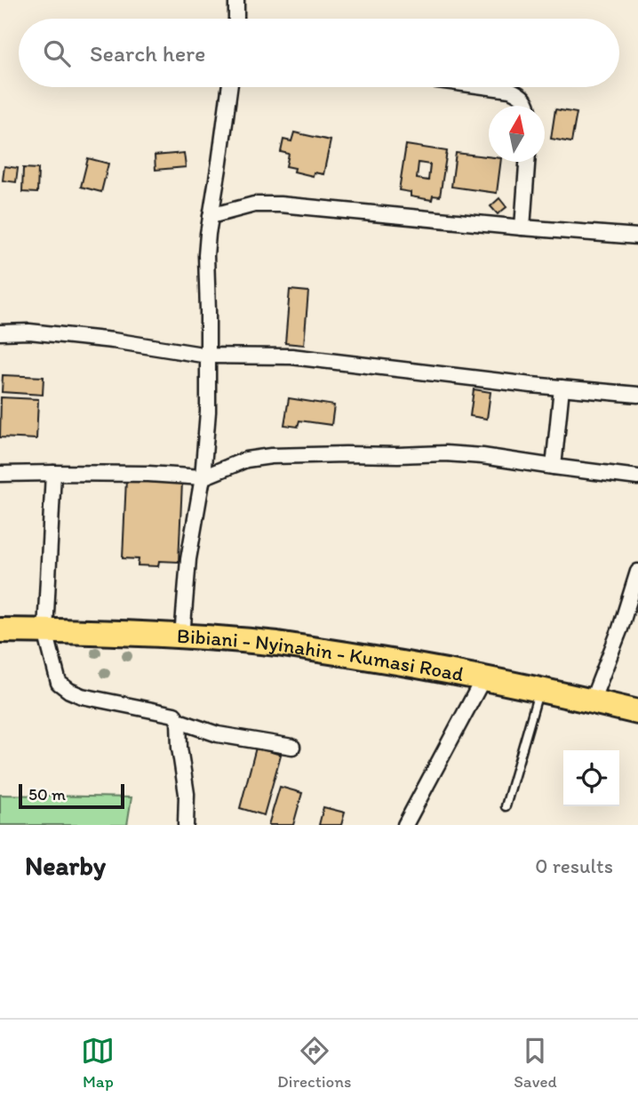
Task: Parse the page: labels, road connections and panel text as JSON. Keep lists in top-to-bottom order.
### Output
{
  "streets": {
    "main road": ["Bibiani - Nyinahin - Kumasi Road"]
  },
  "scale_bar": "50 m",
  "north": "top",
  "page": {
    "search": "Search here",
    "scale": "50 m",
    "heading": ["Nearby", "0 results"],
    "nav": ["Map", "Directions", "Saved"]
  }
}
